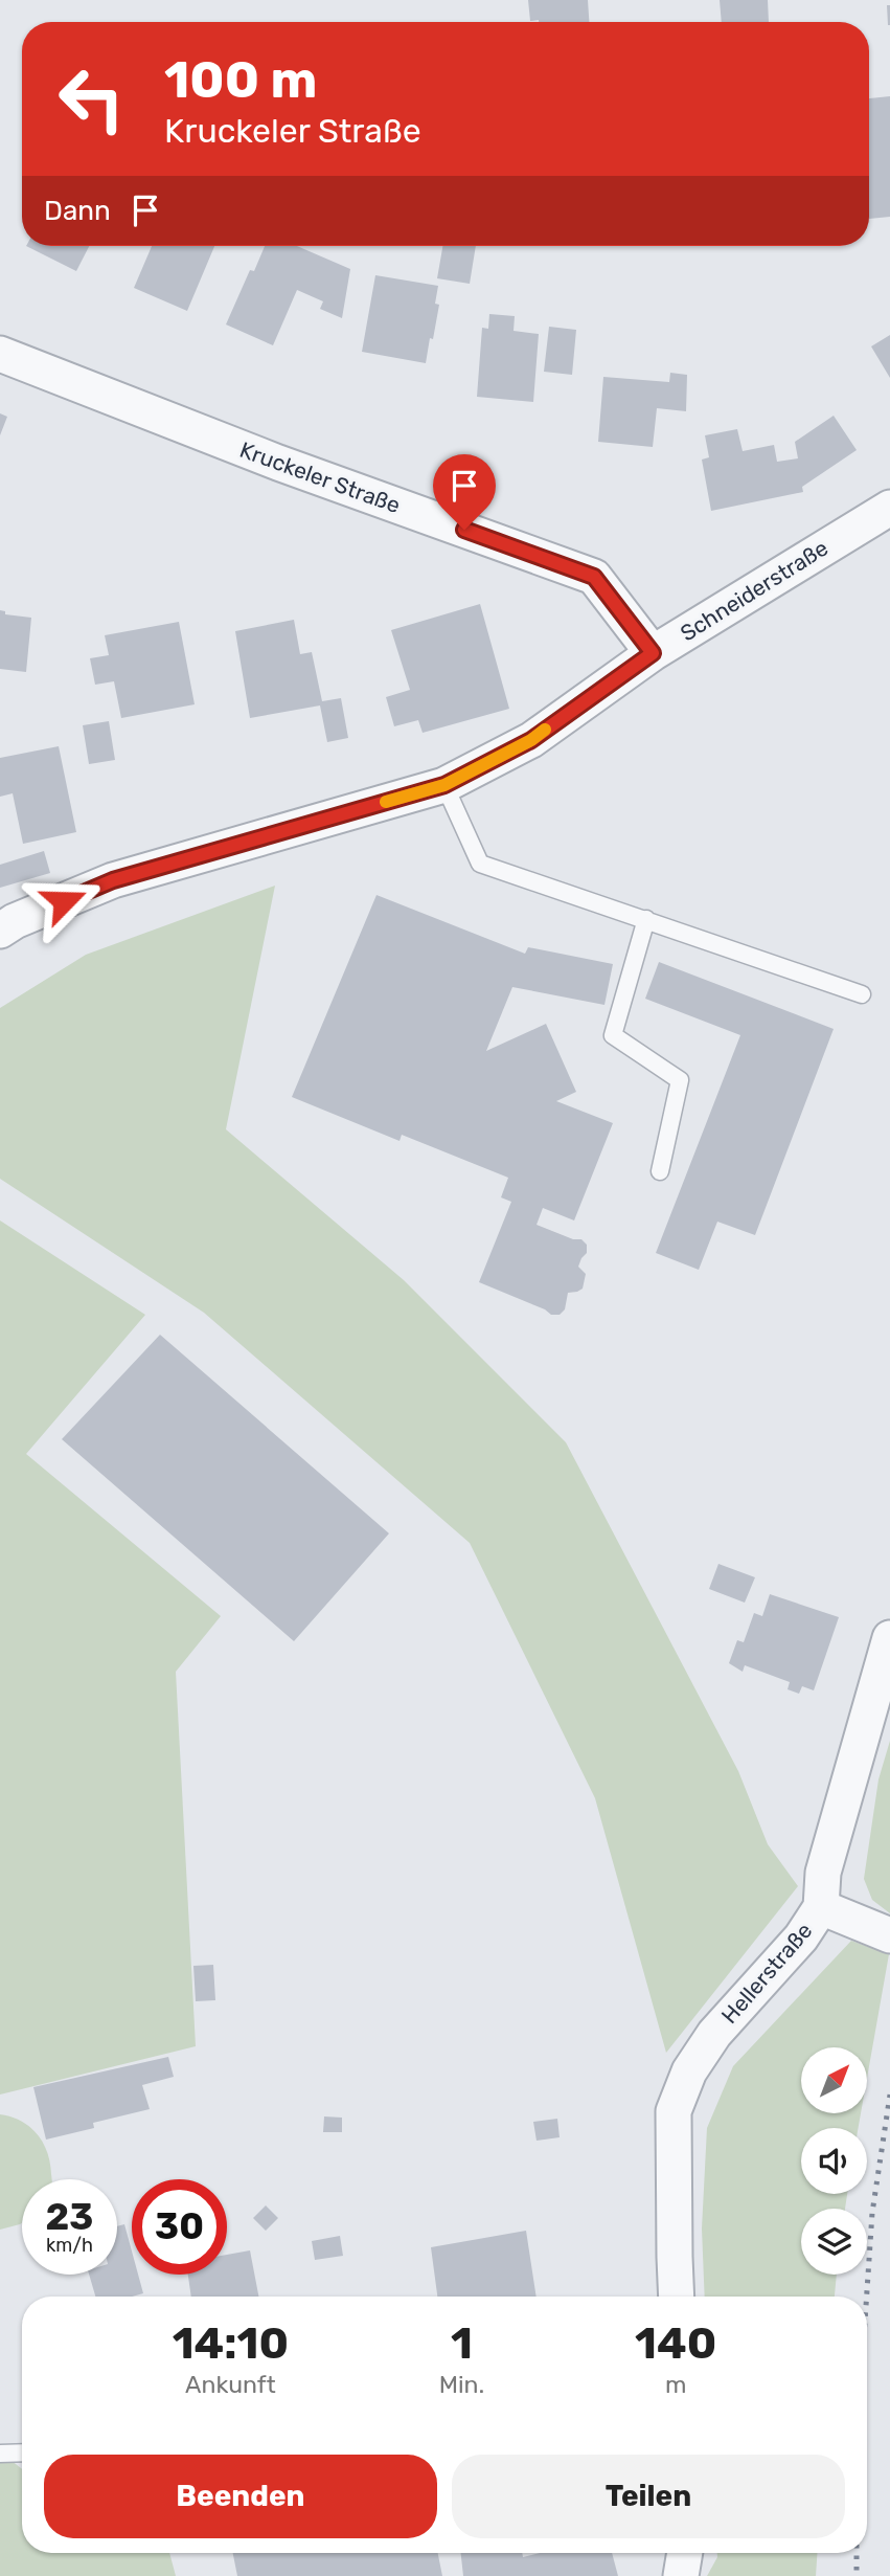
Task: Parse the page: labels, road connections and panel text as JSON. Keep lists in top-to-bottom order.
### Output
{
  "streets": {
    "street": ["Kruckeler Straße", "Schneiderstraße", "Hellerstraße"]
  },
  "crossings": [
    ["Kruckeler Straße", "Schneiderstraße"]
  ],
  "north": "top right",
  "page": {
    "turn": ["100 m", "Kruckeler Straße"],
    "then": "Dann",
    "speed": "23 km/h",
    "limit": "30",
    "eta": [
      "14:10",
      "Ankunft",
      "1",
      "Min.",
      "140",
      "m"
    ],
    "buttons": ["Beenden", "Teilen"]
  }
}
